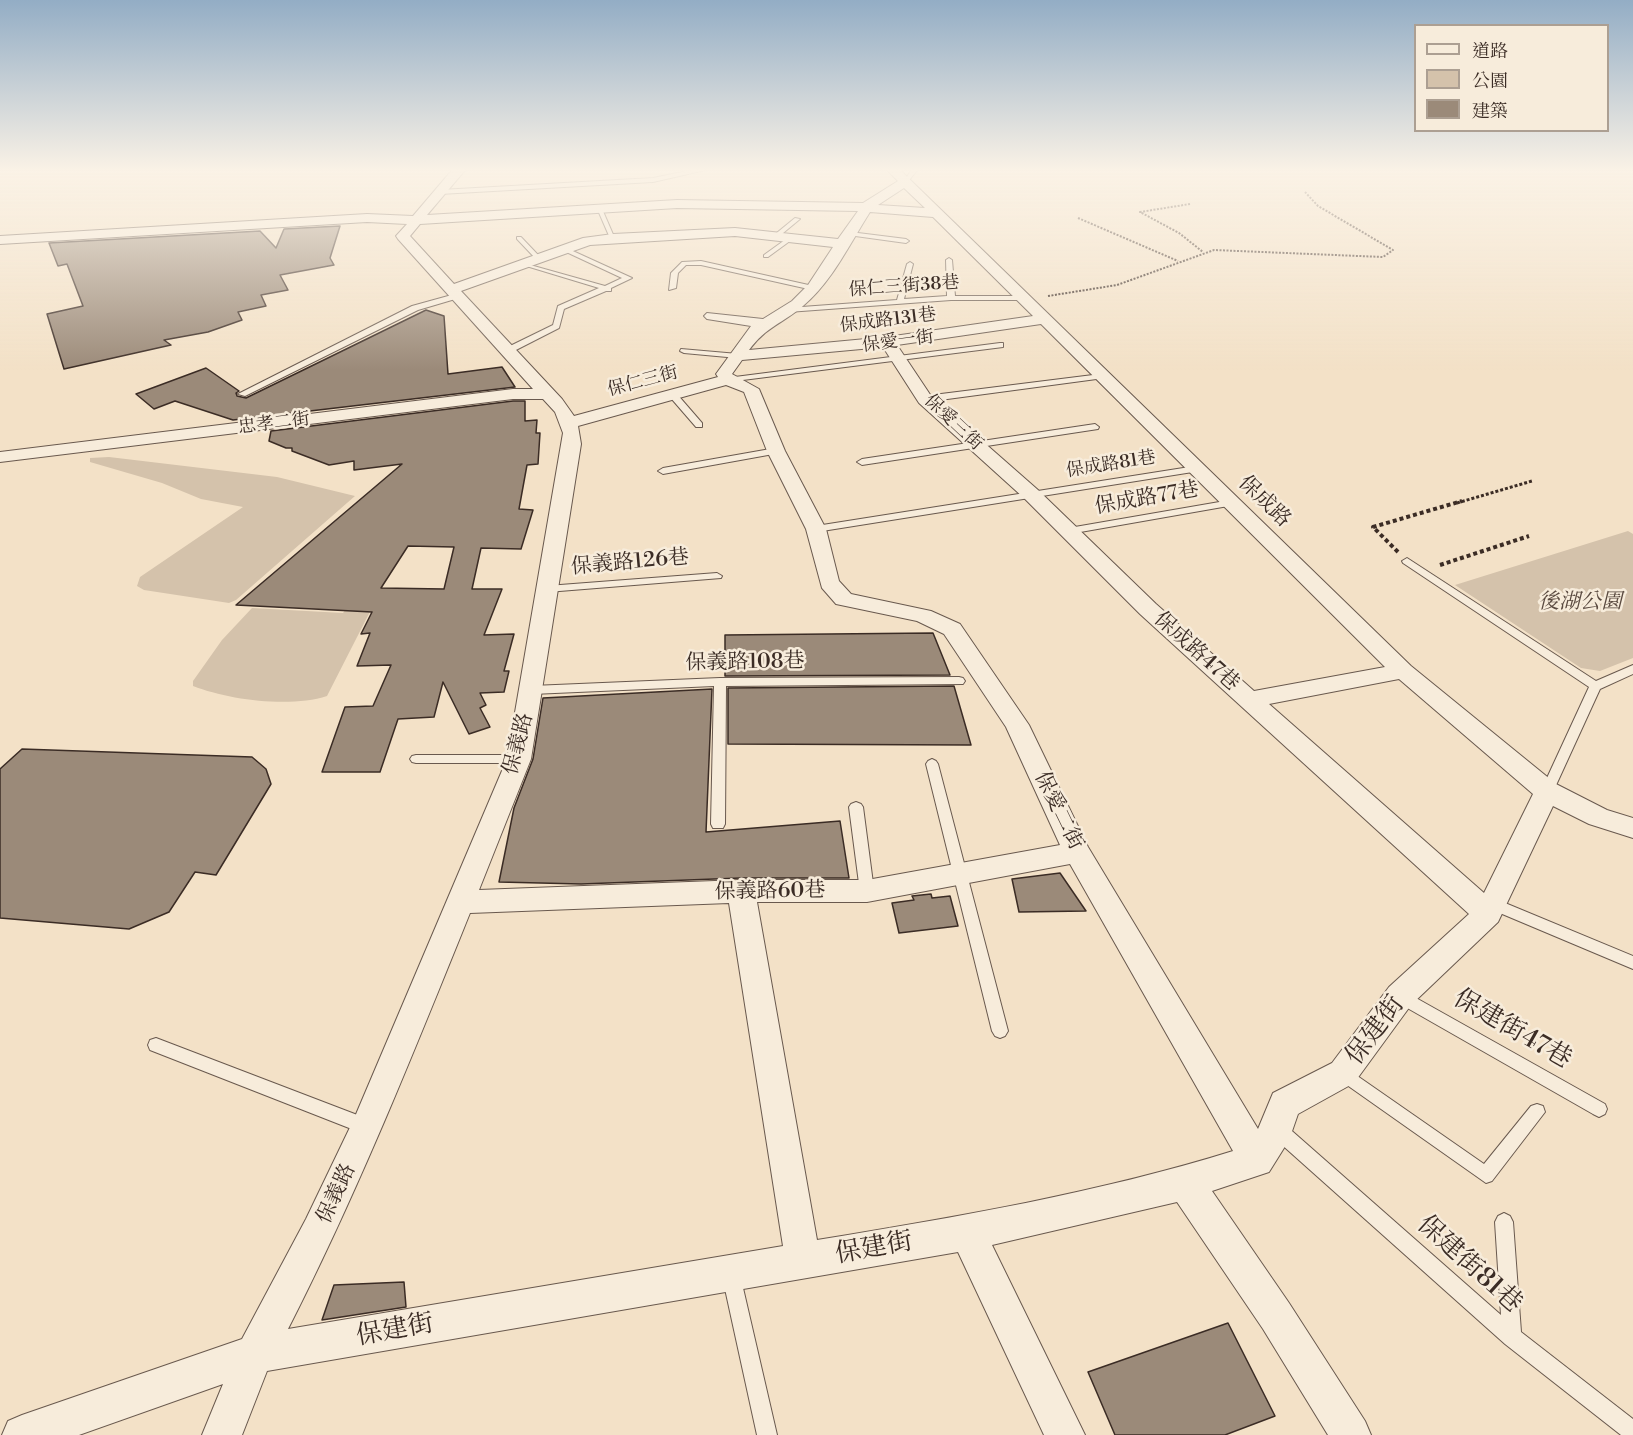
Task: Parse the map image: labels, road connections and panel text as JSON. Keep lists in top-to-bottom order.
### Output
{
  "streets": {
    "street": [
      "保成路131巷",
      "保仁三街",
      "保愛三街",
      "忠孝二街",
      "保成路",
      "保成路47巷",
      "保義路",
      "保愛二街",
      "保義路60巷",
      "保建街"
    ],
    "lane": [
      "保仁三街38巷",
      "保愛一街",
      "保成路81巷",
      "保成路77巷",
      "保義路126巷",
      "保義路108巷",
      "保建街47巷",
      "保建街81巷"
    ]
  },
  "crossings": [
    ["保仁三街38巷", "保成路"],
    ["保成路131巷", "保愛一街"],
    ["保成路131巷", "保愛三街"],
    ["保成路131巷", "保成路"],
    ["保愛一街", "保仁三街"],
    ["保愛一街", "保愛三街"],
    ["保愛一街", "保愛二街"],
    ["保仁三街", "保義路"],
    ["保仁三街", "保愛二街"],
    ["保愛三街", "保成路81巷"],
    ["保愛三街", "保成路47巷"],
    ["保成路81巷", "保成路"],
    ["保成路81巷", "保成路47巷"],
    ["保成路77巷", "保成路"],
    ["保成路77巷", "保成路47巷"],
    ["保成路", "保成路47巷"],
    ["保成路", "保建街"],
    ["保義路126巷", "保義路"],
    ["保義路108巷", "保義路"],
    ["保義路", "保義路60巷"],
    ["保義路", "保建街"],
    ["保愛二街", "保義路60巷"],
    ["保愛二街", "保建街"],
    ["保建街47巷", "保建街"],
    ["保建街", "保建街81巷"]
  ],
  "parks": ["後湖公園"],
  "legend": ["道路", "公園", "建築"]
}
